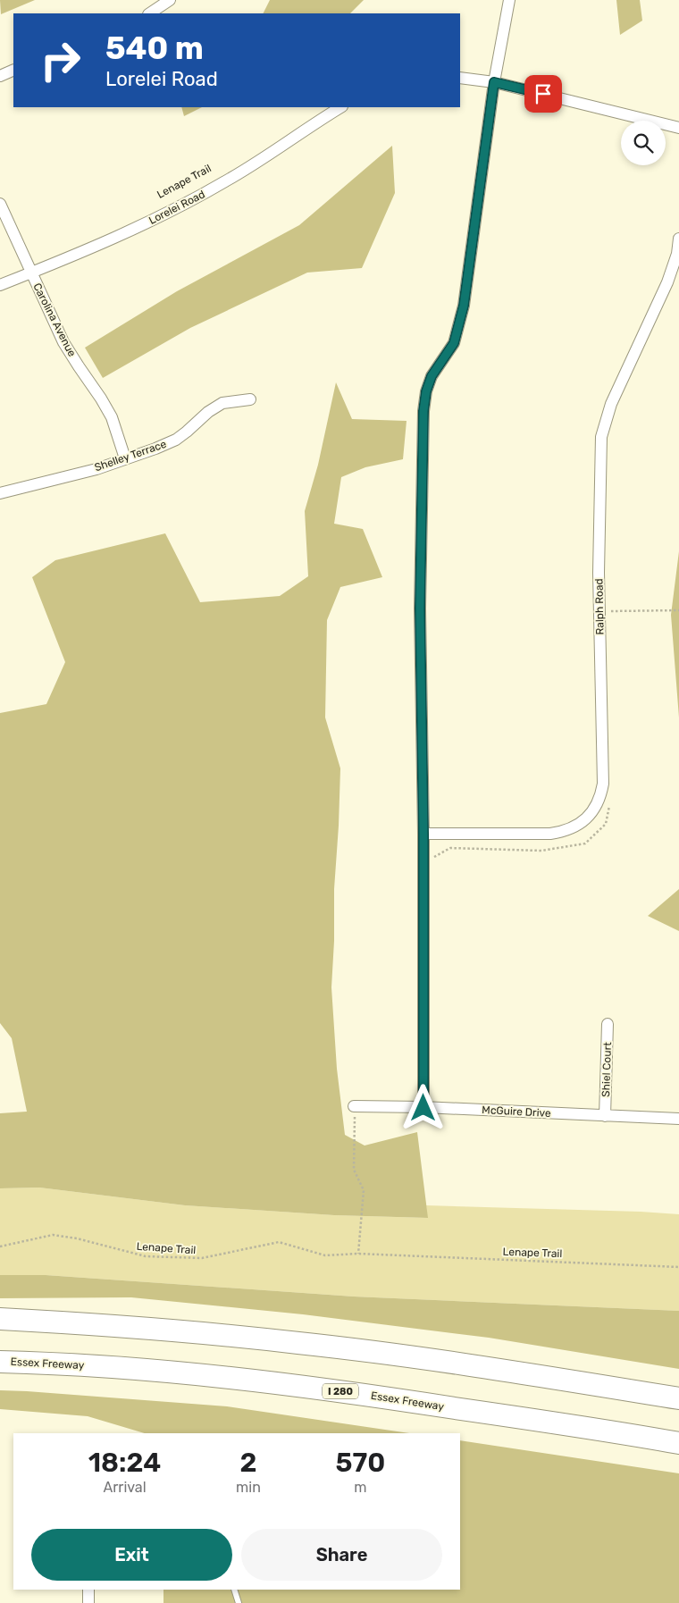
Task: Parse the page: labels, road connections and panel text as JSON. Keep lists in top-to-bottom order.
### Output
{
  "streets": {
    "highway": ["Essex Freeway", "I 280"],
    "street": [
      "Lorelei Road",
      "Carolina Avenue",
      "Shelley Terrace",
      "Ralph Road",
      "Shiel Court",
      "McGuire Drive"
    ],
    "path": ["Lenape Trail"]
  },
  "crossings": [
    ["Lorelei Road", "Carolina Avenue"],
    ["Carolina Avenue", "Shelley Terrace"],
    ["Shiel Court", "McGuire Drive"]
  ],
  "page": {
    "turn": ["540 m", "Lorelei Road"],
    "eta": [
      "18:24",
      "Arrival",
      "2",
      "min",
      "570",
      "m"
    ],
    "buttons": ["Exit", "Share"]
  }
}
